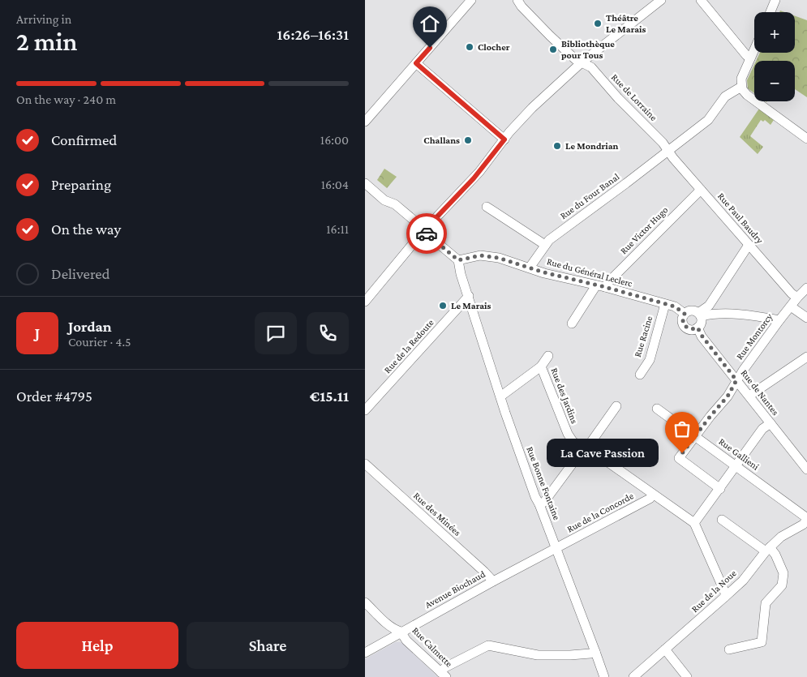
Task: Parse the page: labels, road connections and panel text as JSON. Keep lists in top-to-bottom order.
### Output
{
  "streets": {
    "street": [
      "Rue de Lorraine",
      "Rue du Four Banal",
      "Rue Paul Baudry",
      "Rue Victor Hugo",
      "Rue du Général Leclerc",
      "Rue Racine",
      "Rue Montorcy",
      "Rue de la Redoute",
      "Rue de Nantes",
      "Rue des Jardins",
      "Rue Gallieni",
      "Rue Bonne Fontaine",
      "Rue de la Concorde",
      "Rue des Minées",
      "Avenue Biochaud",
      "Rue de la Noue",
      "Rue Calmette"
    ]
  },
  "crossings": [
    ["Rue de Lorraine", "Rue du Four Banal"],
    ["Rue de Lorraine", "Rue Paul Baudry"],
    ["Rue du Four Banal", "Rue Paul Baudry"],
    ["Rue du Four Banal", "Rue du Général Leclerc"],
    ["Rue Paul Baudry", "Rue Victor Hugo"],
    ["Rue Paul Baudry", "Rue Montorcy"],
    ["Rue Victor Hugo", "Rue du Général Leclerc"],
    ["Rue du Général Leclerc", "Rue Racine"],
    ["Rue du Général Leclerc", "Rue de Nantes"],
    ["Rue du Général Leclerc", "Rue Bonne Fontaine"],
    ["Rue Montorcy", "Rue de Nantes"],
    ["Rue Montorcy", "Rue Gallieni"],
    ["Rue de la Redoute", "Rue Bonne Fontaine"],
    ["Rue des Jardins", "Rue de la Concorde"],
    ["Rue Gallieni", "Rue de la Noue"],
    ["Rue Bonne Fontaine", "Rue de la Concorde"],
    ["Rue Bonne Fontaine", "Avenue Biochaud"],
    ["Rue de la Concorde", "Avenue Biochaud"],
    ["Rue des Minées", "Avenue Biochaud"],
    ["Avenue Biochaud", "Rue Calmette"]
  ],
  "places": [
    "Théâtre Le Marais",
    "Clocher",
    "Bibliothèque pour Tous",
    "Challans",
    "Le Mondrian",
    "Le Marais",
    "La Cave Passion"
  ],
  "page": {
    "heading": ["2 min", "Arriving in", "16:26–16:31"],
    "panel": [
      "Jordan",
      "Courier · 4.5",
      "Order #4795",
      "€15.11"
    ],
    "map_buttons": ["+", "−"],
    "bar": "On the way · 240 m",
    "list": [
      ["Confirmed", "16:00"],
      ["Preparing", "16:04"],
      ["On the way", "16:11"],
      "Delivered"
    ],
    "round": "J",
    "bubble": "La Cave Passion",
    "buttons": ["Help", "Share"]
  }
}
